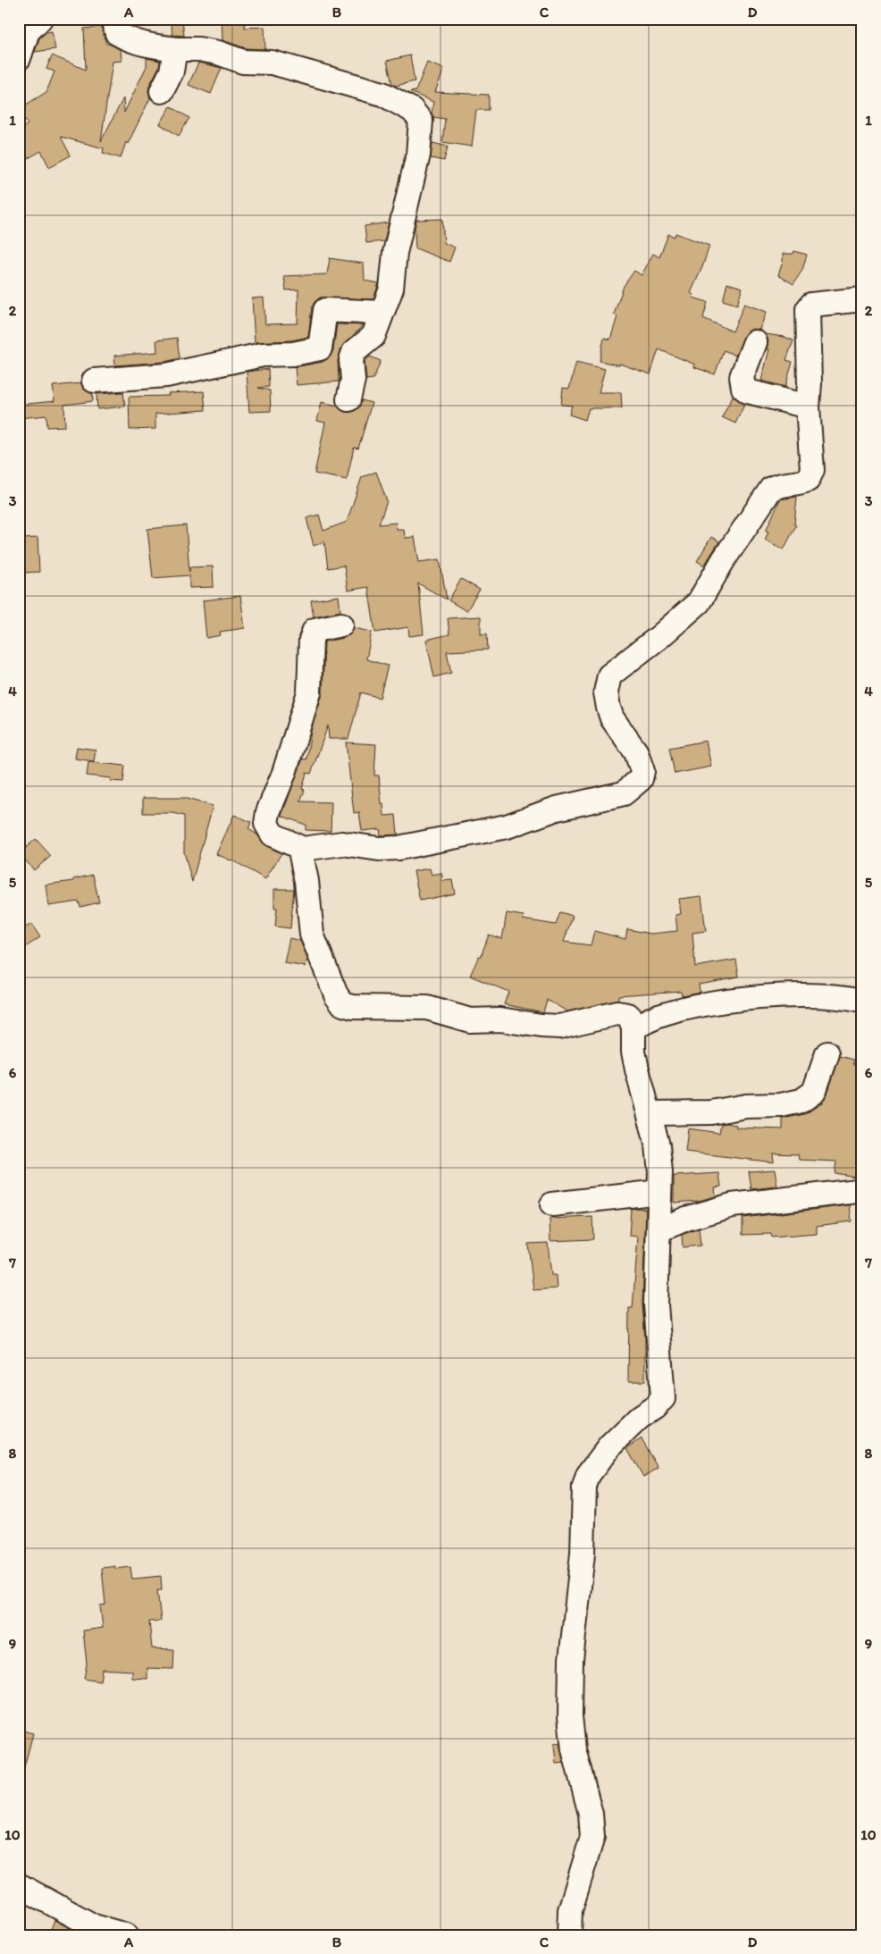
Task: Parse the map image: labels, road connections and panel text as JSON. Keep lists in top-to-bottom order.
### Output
{
  "grid": {
    "columns": [
      "A",
      "B",
      "C",
      "D"
    ],
    "rows": [
      "1",
      "2",
      "3",
      "4",
      "5",
      "6",
      "7",
      "8",
      "9",
      "10"
    ]
  }
}
